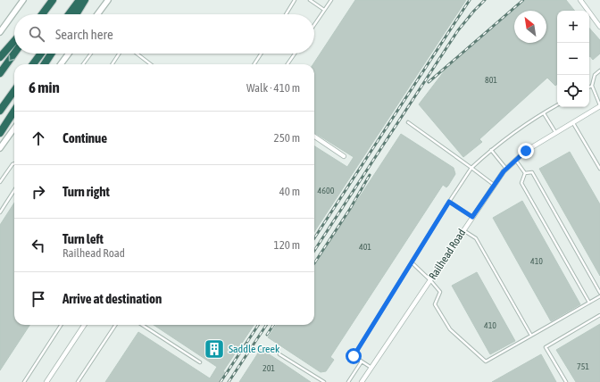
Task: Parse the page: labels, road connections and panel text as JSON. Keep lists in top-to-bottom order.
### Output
{
  "streets": {
    "street": ["Railhead Road"]
  },
  "places": {
    "building": ["Saddle Creek"]
  },
  "house_numbers": [
    "801",
    "4600",
    "401",
    "410",
    "410",
    "751",
    "201"
  ],
  "north": "top left",
  "page": {
    "map_buttons": ["+", "−"],
    "search": "Search here",
    "heading": ["6 min", "Walk · 410 m"],
    "list": [
      ["Continue", "250 m"],
      ["Turn right", "40 m"],
      ["Turn left", "Railhead Road", "120 m"],
      "Arrive at destination"
    ]
  }
}
